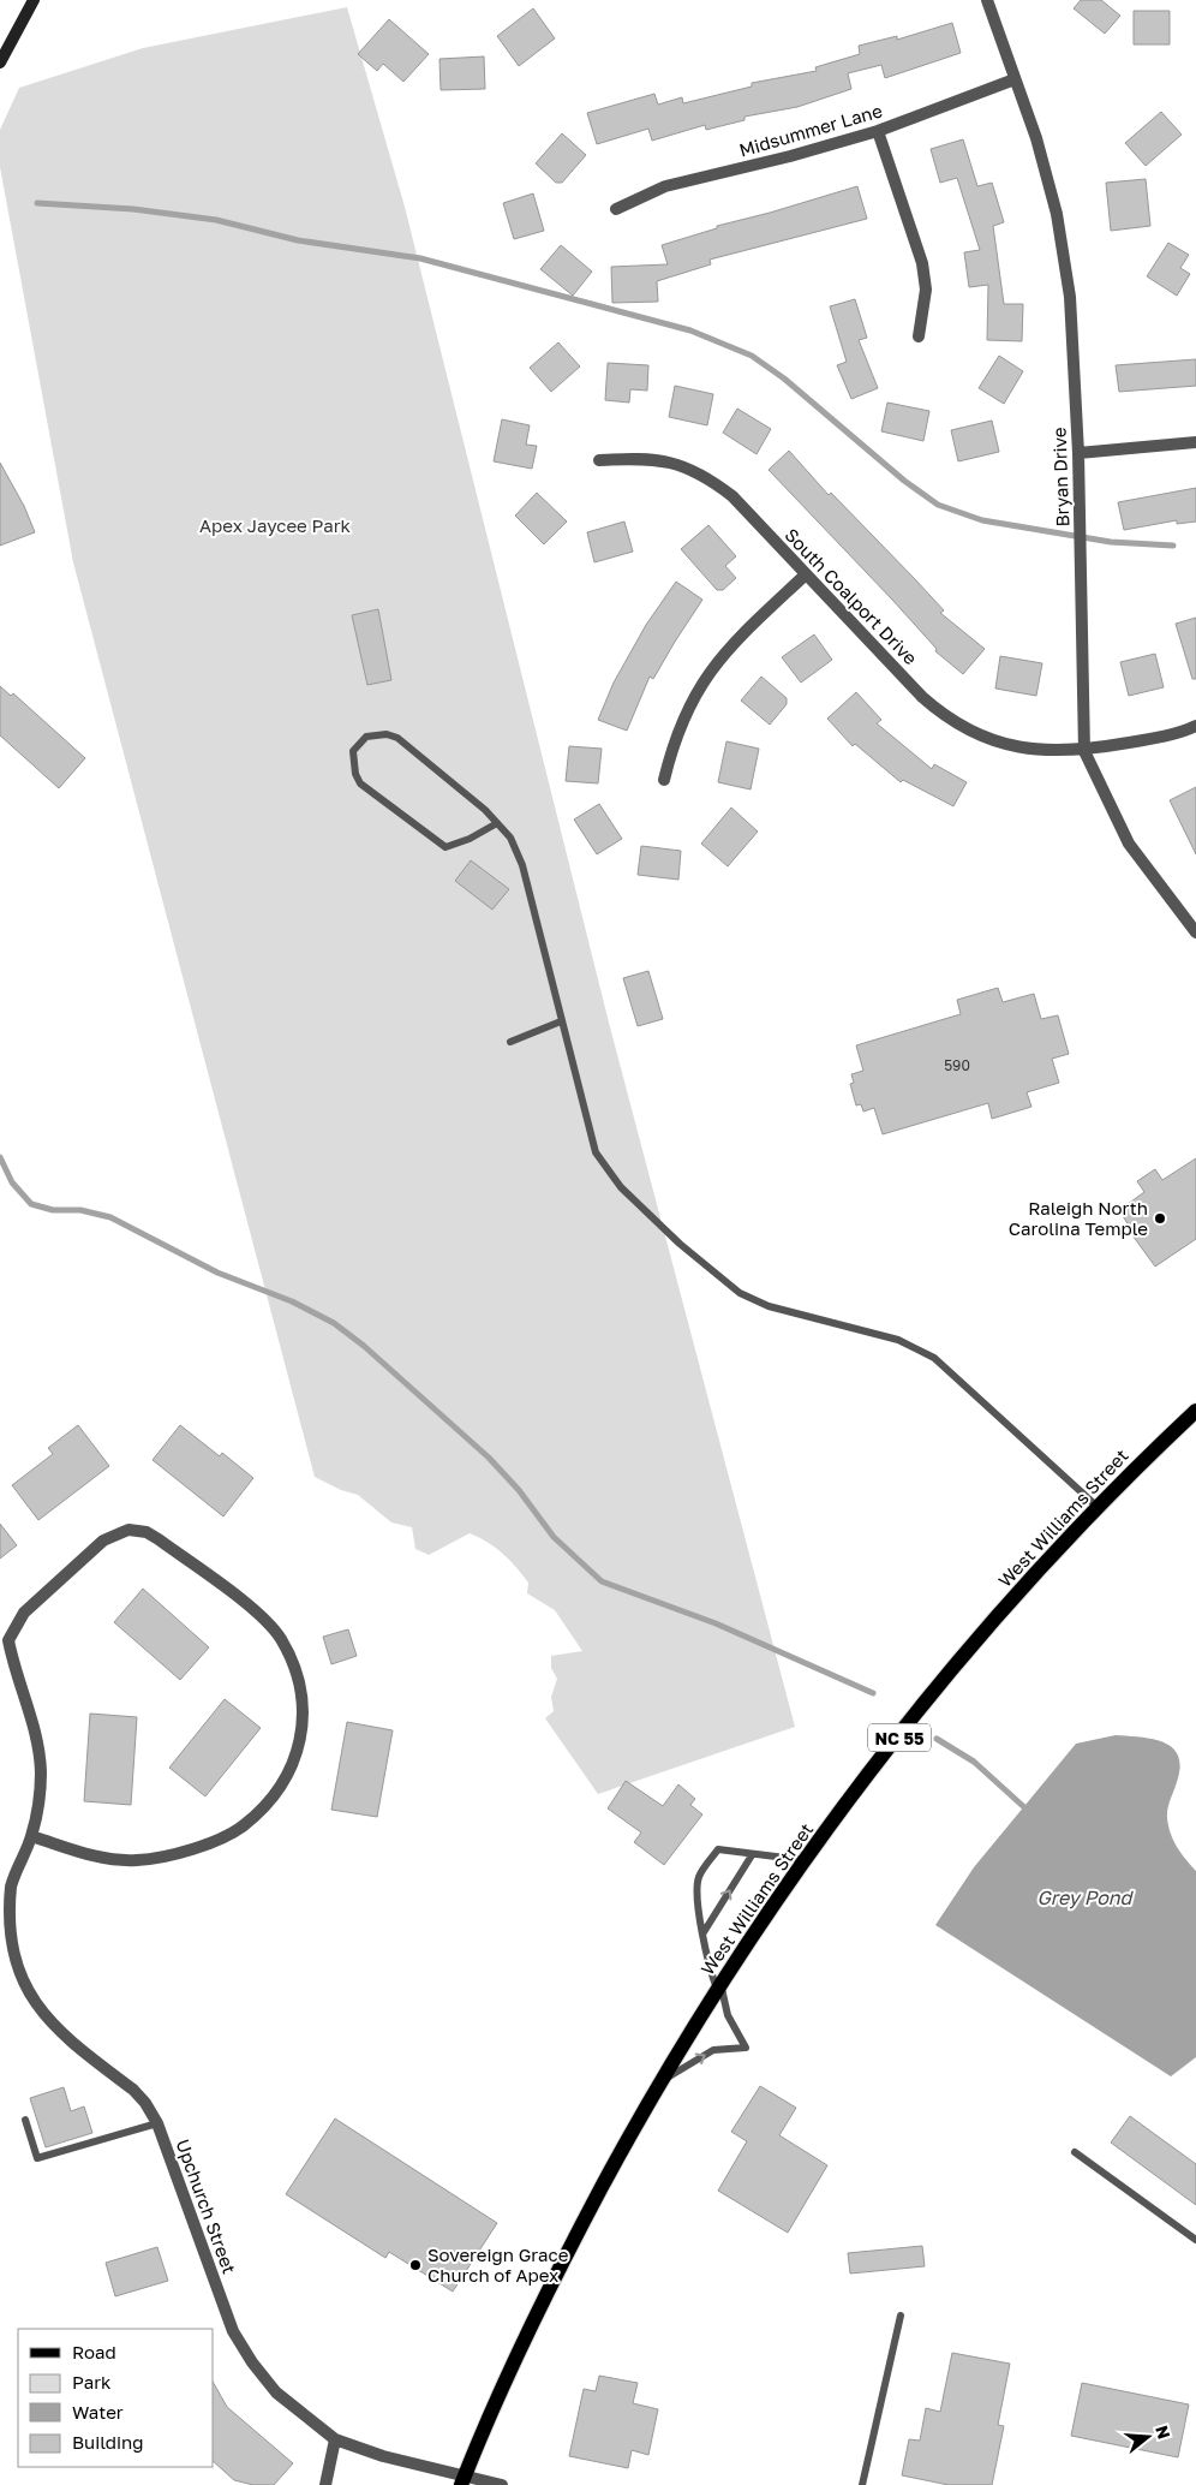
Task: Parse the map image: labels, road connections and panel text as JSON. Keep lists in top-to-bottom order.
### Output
{
  "streets": {
    "main road": ["West Williams Street", "NC 55"],
    "street": [
      "Midsummer Lane",
      "Bryan Drive",
      "South Coalport Drive",
      "Upchurch Street"
    ]
  },
  "crossings": [
    ["Midsummer Lane", "Bryan Drive"],
    ["Bryan Drive", "South Coalport Drive"],
    ["West Williams Street", "Upchurch Street"]
  ],
  "water": ["Grey Pond"],
  "parks": ["Apex Jaycee Park"],
  "places": ["Raleigh North Carolina Temple", "Sovereign Grace Church of Apex"],
  "house_numbers": ["590"],
  "legend": [
    "Road",
    "Park",
    "Water",
    "Building"
  ],
  "north": "right"
}
